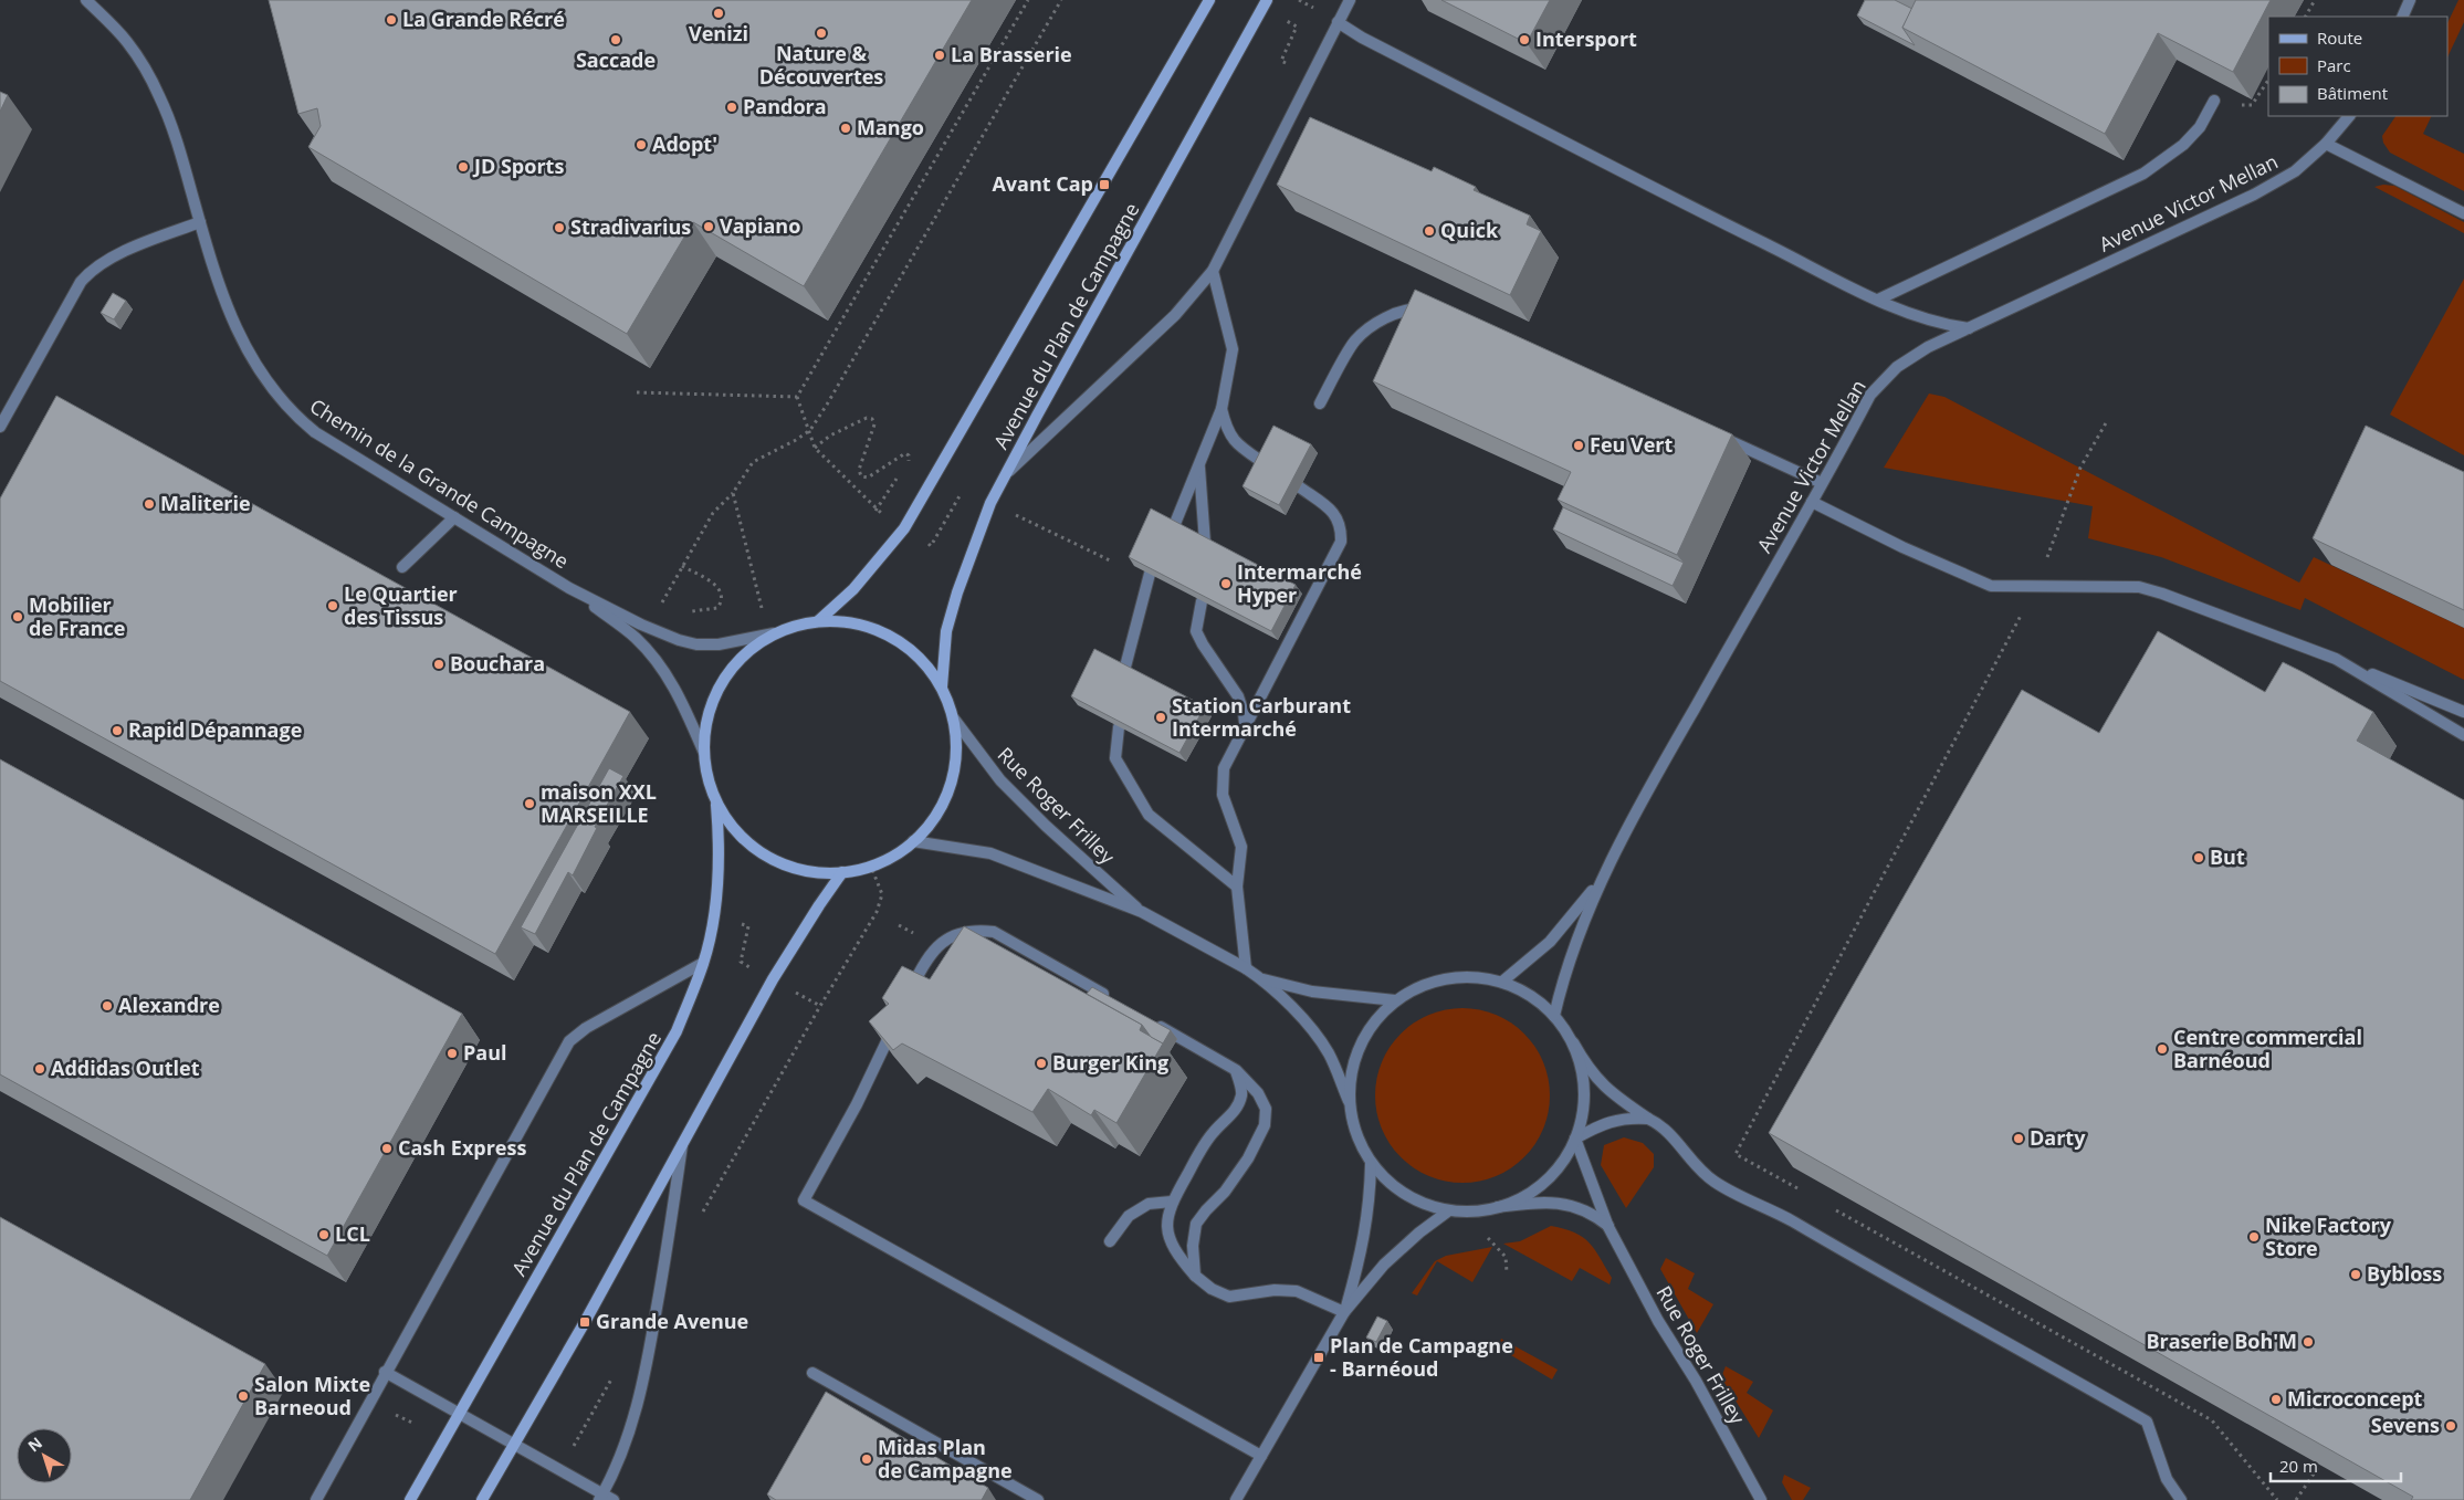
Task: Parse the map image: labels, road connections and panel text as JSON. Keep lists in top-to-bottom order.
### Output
{
  "streets": {
    "main road": ["Avenue du Plan de Campagne"],
    "street": ["Avenue Victor Mellan", "Chemin de la Grande Campagne", "Rue Roger Frilley"]
  },
  "places": {
    "other": [
      "Venizi",
      "La Grande Récré",
      "Nature & Découvertes",
      "Saccade",
      "Intersport",
      "La Brasserie",
      "Pandora",
      "Mango",
      "Adopt'",
      "JD Sports",
      "Vapiano",
      "Stradivarius",
      "Quick",
      "Feu Vert",
      "Maliterie",
      "Intermarché Hyper",
      "Le Quartier des Tissus",
      "Mobilier de France",
      "Bouchara",
      "Station Carburant Intermarché",
      "Rapid Dépannage",
      "maison XXL MARSEILLE",
      "But",
      "Alexandre",
      "Centre commercial Barnéoud",
      "Paul",
      "Burger King",
      "Addidas Outlet",
      "Darty",
      "Cash Express",
      "LCL",
      "Nike Factory Store",
      "Bybloss",
      "Braserie Boh'M",
      "Salon Mixte Barneoud",
      "Microconcept",
      "Sevens",
      "Midas Plan de Campagne"
    ],
    "transit": ["Avant Cap", "Grande Avenue", "Plan de Campagne - Barnéoud"]
  },
  "legend": ["Route", "Parc", "Bâtiment"],
  "scale_bar": "20 m",
  "north": "top left"
}
